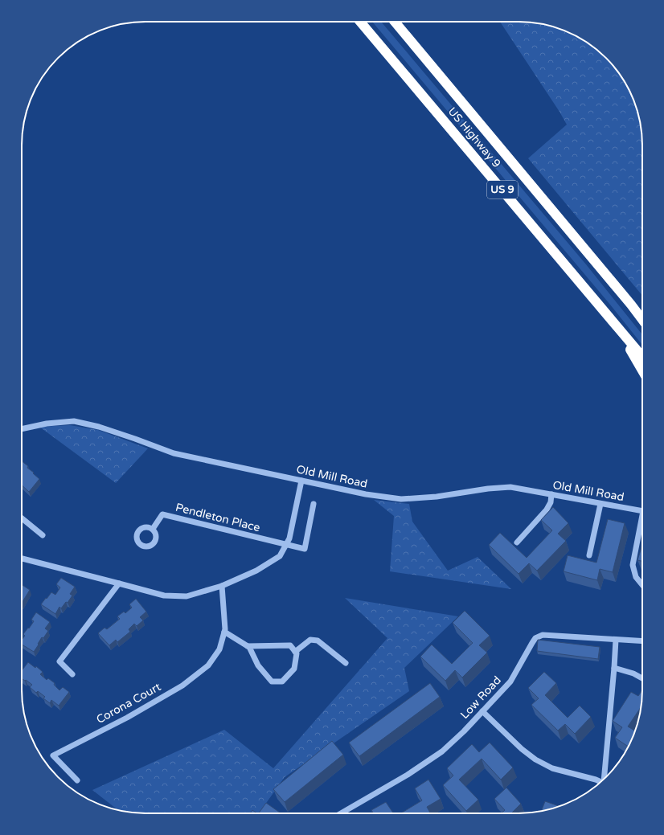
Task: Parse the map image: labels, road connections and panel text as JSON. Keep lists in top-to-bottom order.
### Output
{
  "streets": {
    "highway": ["US Highway 9", "US 9"],
    "street": [
      "Old Mill Road",
      "Pendleton Place",
      "Low Road",
      "Corona Court"
    ]
  }
}
